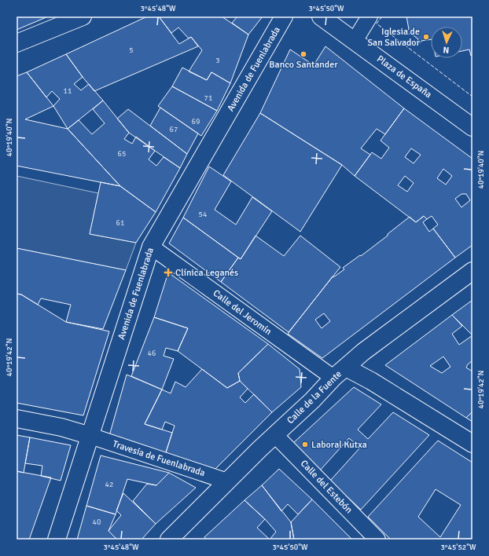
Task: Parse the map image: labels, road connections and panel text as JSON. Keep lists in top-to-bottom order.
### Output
{
  "streets": {
    "main road": [
      "Avenida de Fuenlabrada",
      "Plaza de España",
      "Calle del Jeromín",
      "Calle de la Fuente"
    ],
    "street": ["Travesía de Fuenlabrada", "Calle del Estebón"]
  },
  "crossings": [
    ["Avenida de Fuenlabrada", "Calle del Jeromín"],
    ["Avenida de Fuenlabrada", "Travesía de Fuenlabrada"],
    ["Calle del Jeromín", "Calle de la Fuente"],
    ["Calle de la Fuente", "Travesía de Fuenlabrada"],
    ["Calle de la Fuente", "Calle del Estebón"]
  ],
  "places": {
    "other": ["Iglesia de San Salvador", "Banco Santander", "Laboral Kutxa"],
    "health": ["Clínica Leganés"]
  },
  "house_numbers": [
    "5",
    "3",
    "11",
    "71",
    "69",
    "67",
    "65",
    "54",
    "61",
    "46",
    "42",
    "40"
  ],
  "north": "bottom",
  "coordinates": [
    "3°45'48\"W",
    "3°45'50\"W",
    "40°19'40\"N",
    "40°19'42\"N",
    "3°45'52\"W"
  ]
}
